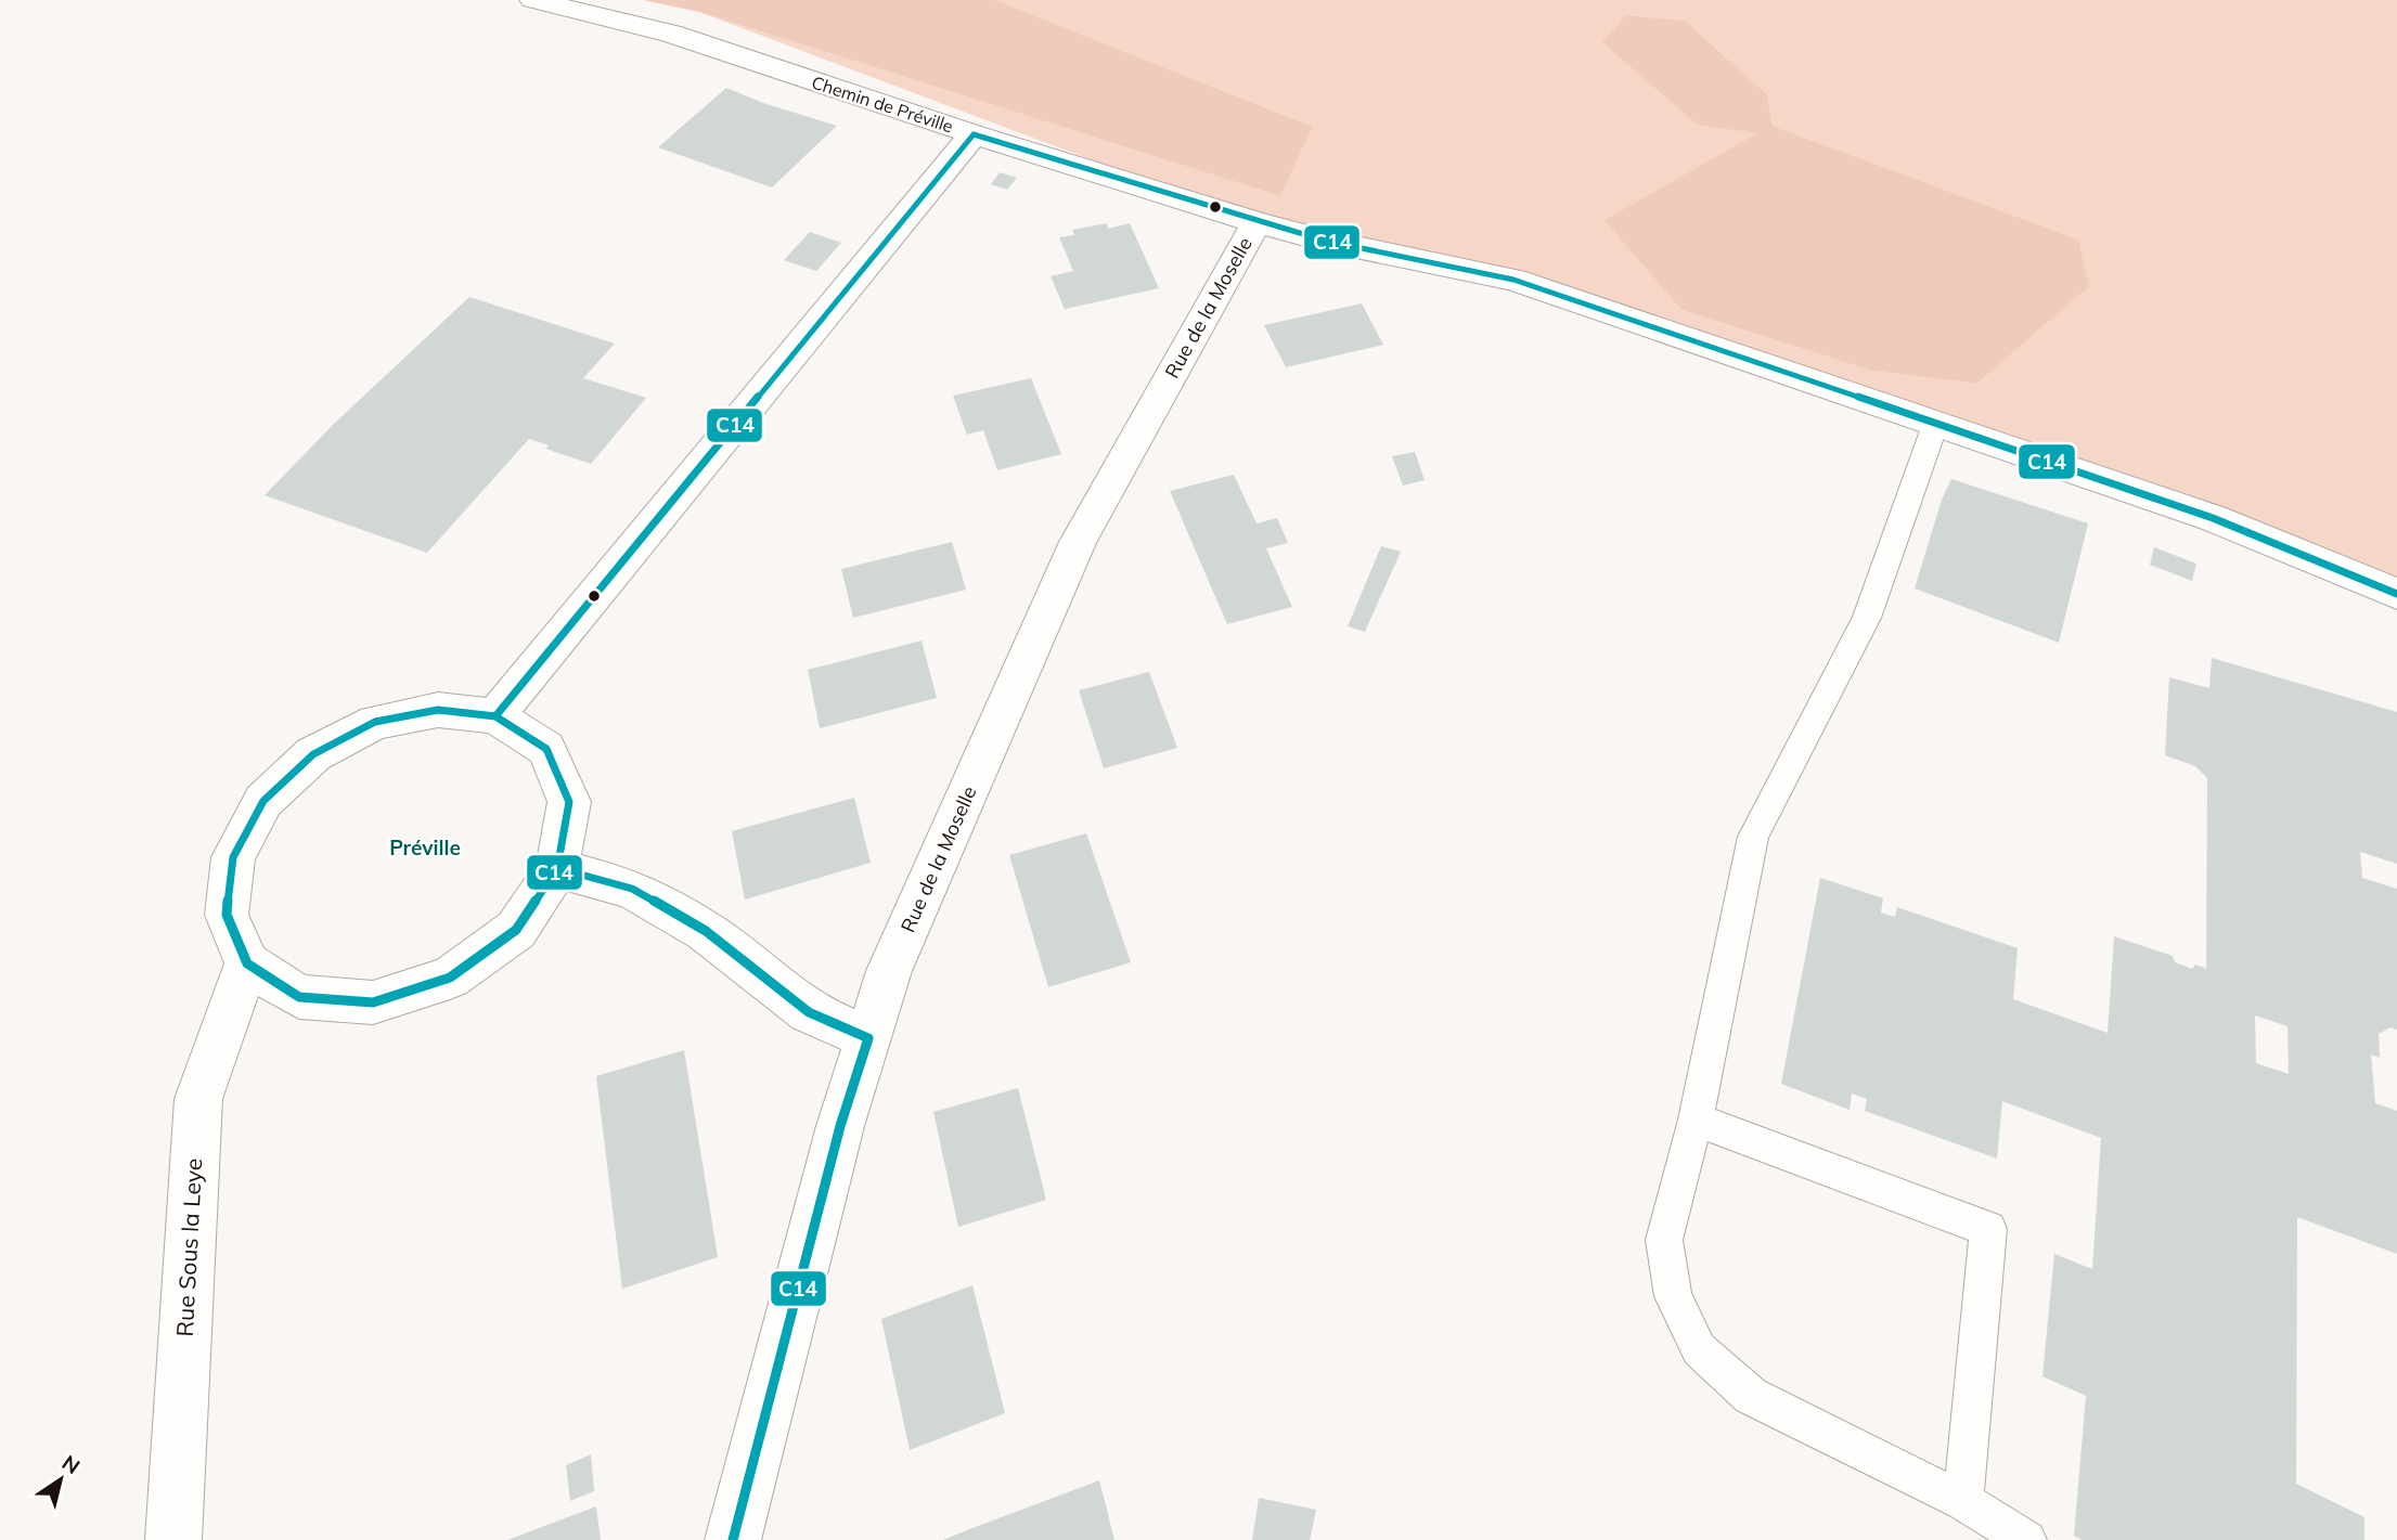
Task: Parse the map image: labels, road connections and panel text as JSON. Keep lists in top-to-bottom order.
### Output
{
  "streets": {
    "street": ["Chemin de Préville", "Rue de la Moselle", "Rue Sous la Leye"]
  },
  "crossings": [
    ["Chemin de Préville", "Rue de la Moselle"]
  ],
  "districts": ["Préville"],
  "lines": ["transit line C14"],
  "north": "top right"
}
